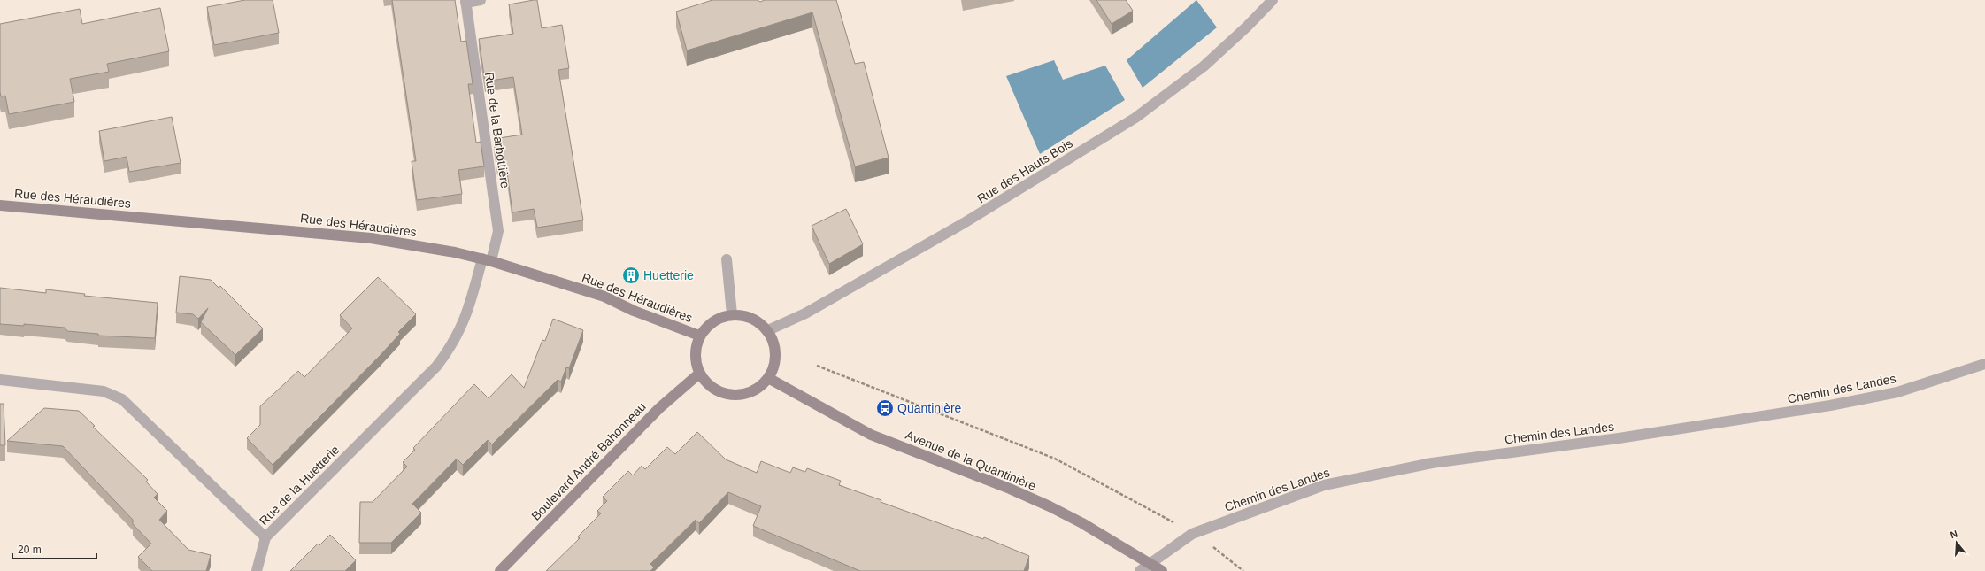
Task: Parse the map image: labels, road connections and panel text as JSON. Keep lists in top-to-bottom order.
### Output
{
  "streets": {
    "street": [
      "Rue de la Barbottière",
      "Rue des Hauts Bois",
      "Rue des Héraudières",
      "Chemin des Landes",
      "Avenue de la Quantinière",
      "Boulevard André Bahonneau",
      "Rue de la Huetterie"
    ]
  },
  "crossings": [
    ["Rue de la Barbottière", "Rue des Héraudières"],
    ["Rue de la Barbottière", "Rue de la Huetterie"],
    ["Rue des Hauts Bois", "Rue des Héraudières"],
    ["Rue des Hauts Bois", "Avenue de la Quantinière"],
    ["Rue des Hauts Bois", "Boulevard André Bahonneau"],
    ["Rue des Héraudières", "Avenue de la Quantinière"],
    ["Rue des Héraudières", "Boulevard André Bahonneau"],
    ["Rue des Héraudières", "Rue de la Huetterie"],
    ["Chemin des Landes", "Avenue de la Quantinière"],
    ["Avenue de la Quantinière", "Boulevard André Bahonneau"]
  ],
  "places": {
    "building": ["Huetterie"],
    "bus stop": ["Quantinière"]
  },
  "scale_bar": "20 m",
  "north": "top"
}
